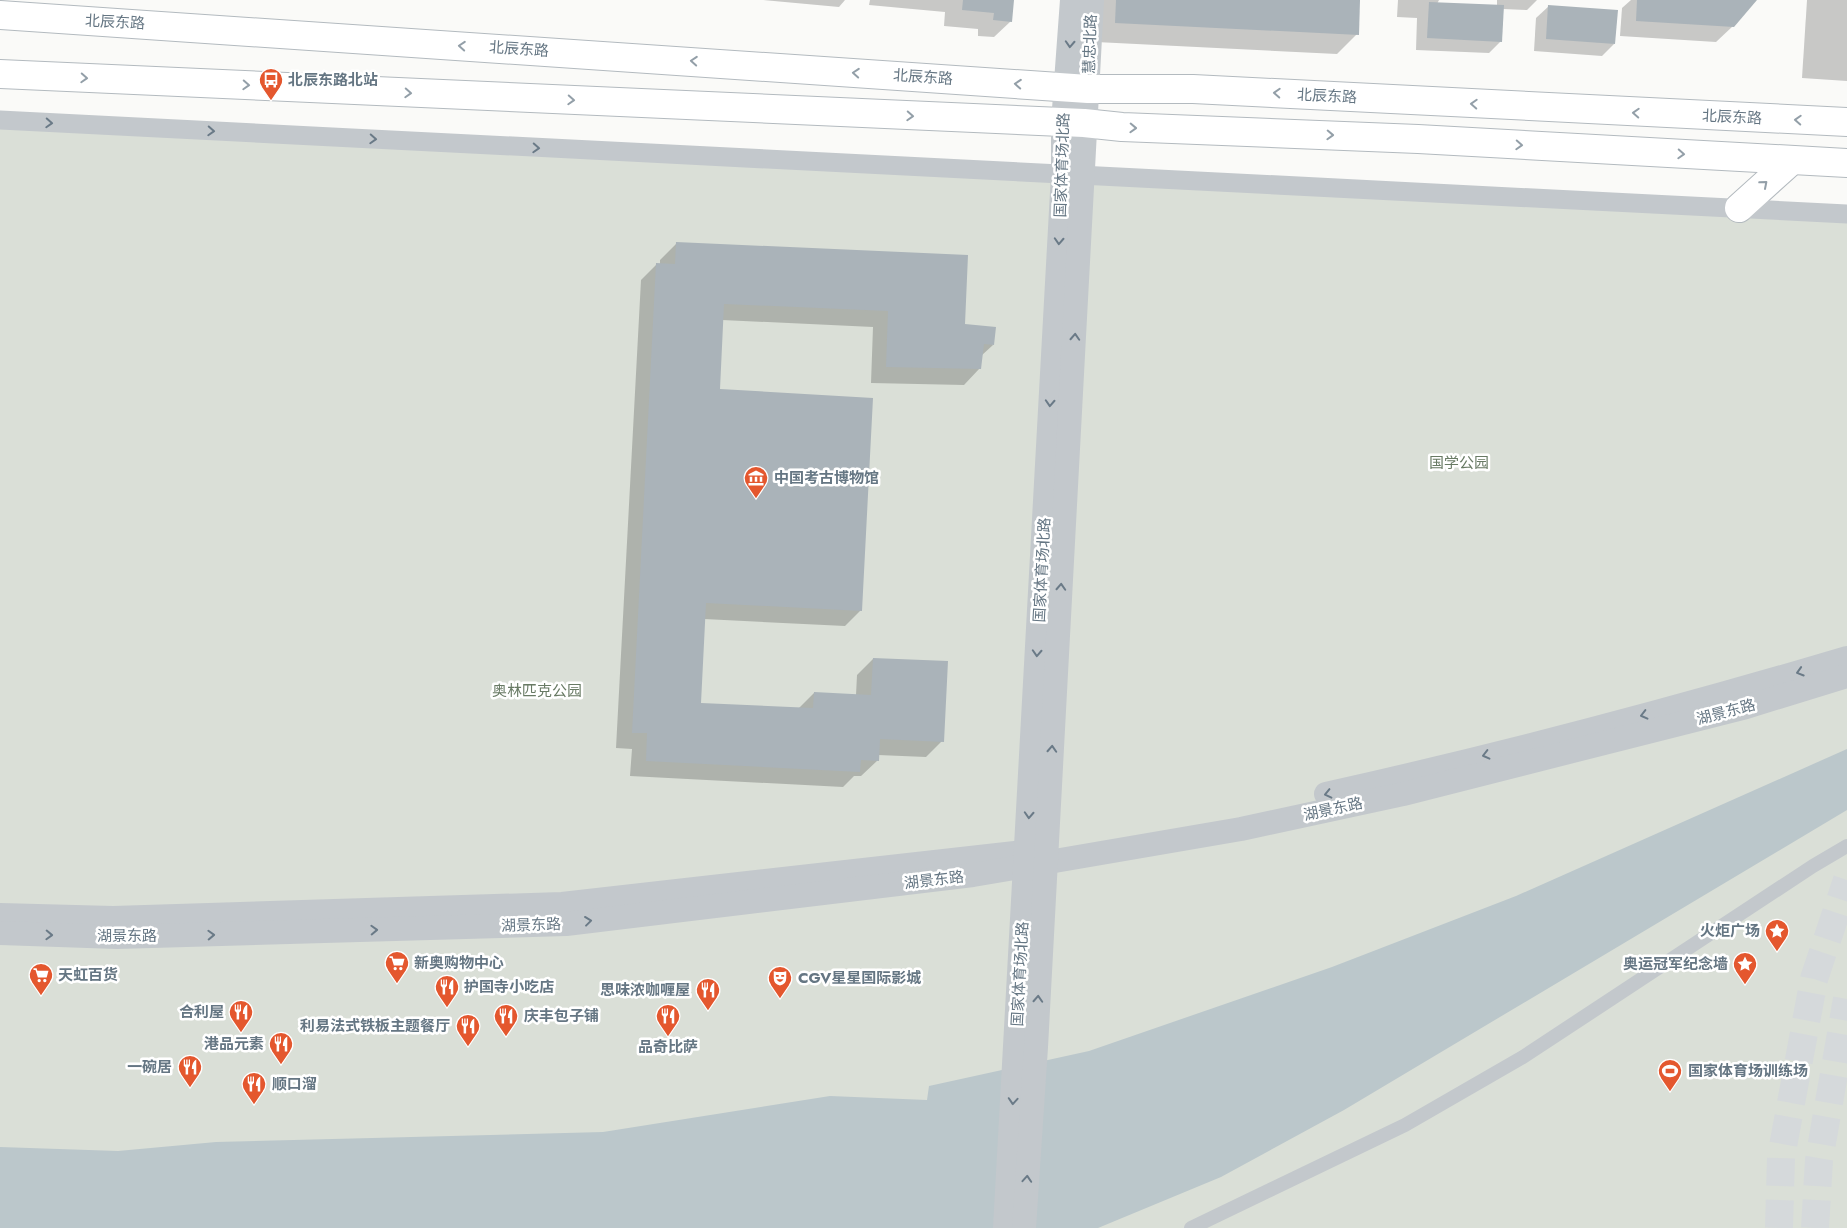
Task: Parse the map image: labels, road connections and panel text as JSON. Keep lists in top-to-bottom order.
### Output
{
  "streets": {
    "main road": ["北辰东路"],
    "street": ["慧忠北路", "国家体育场北路", "湖景东路"]
  },
  "crossings": [
    ["北辰东路", "慧忠北路"],
    ["北辰东路", "国家体育场北路"],
    ["慧忠北路", "国家体育场北路"],
    ["国家体育场北路", "湖景东路"]
  ],
  "parks": ["国学公园", "奥林匹克公园"],
  "places": {
    "bus stop": ["北辰东路北站"],
    "museum": ["中国考古博物馆"],
    "place": ["火炬广场", "奥运冠军纪念墙"],
    "supermarket": ["新奥购物中心", "天虹百货"],
    "theatre": ["CGV星星国际影城"],
    "restaurant": [
      "护国寺小吃店",
      "思味浓咖喱屋",
      "合利屋",
      "庆丰包子铺",
      "品奇比萨",
      "利易法式铁板主题餐厅",
      "港品元素",
      "一碗居",
      "顺口溜"
    ],
    "sports": ["国家体育场训练场"]
  }
}
